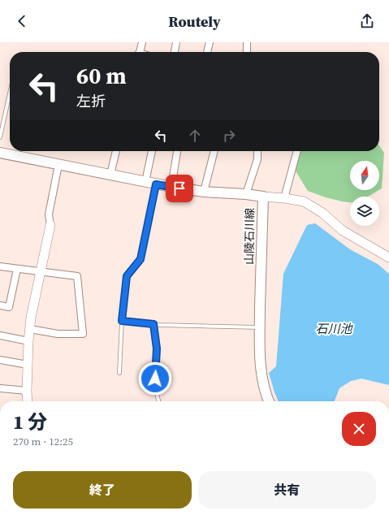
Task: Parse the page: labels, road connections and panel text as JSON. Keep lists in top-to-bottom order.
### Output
{
  "streets": {
    "main road": ["山陵石川線"]
  },
  "water": ["石川池"],
  "north": "top",
  "page": {
    "header": "Routely",
    "turn": ["60 m", "左折"],
    "heading": ["1 分", "270 m · 12:25"],
    "buttons": ["終了", "共有"]
  }
}
